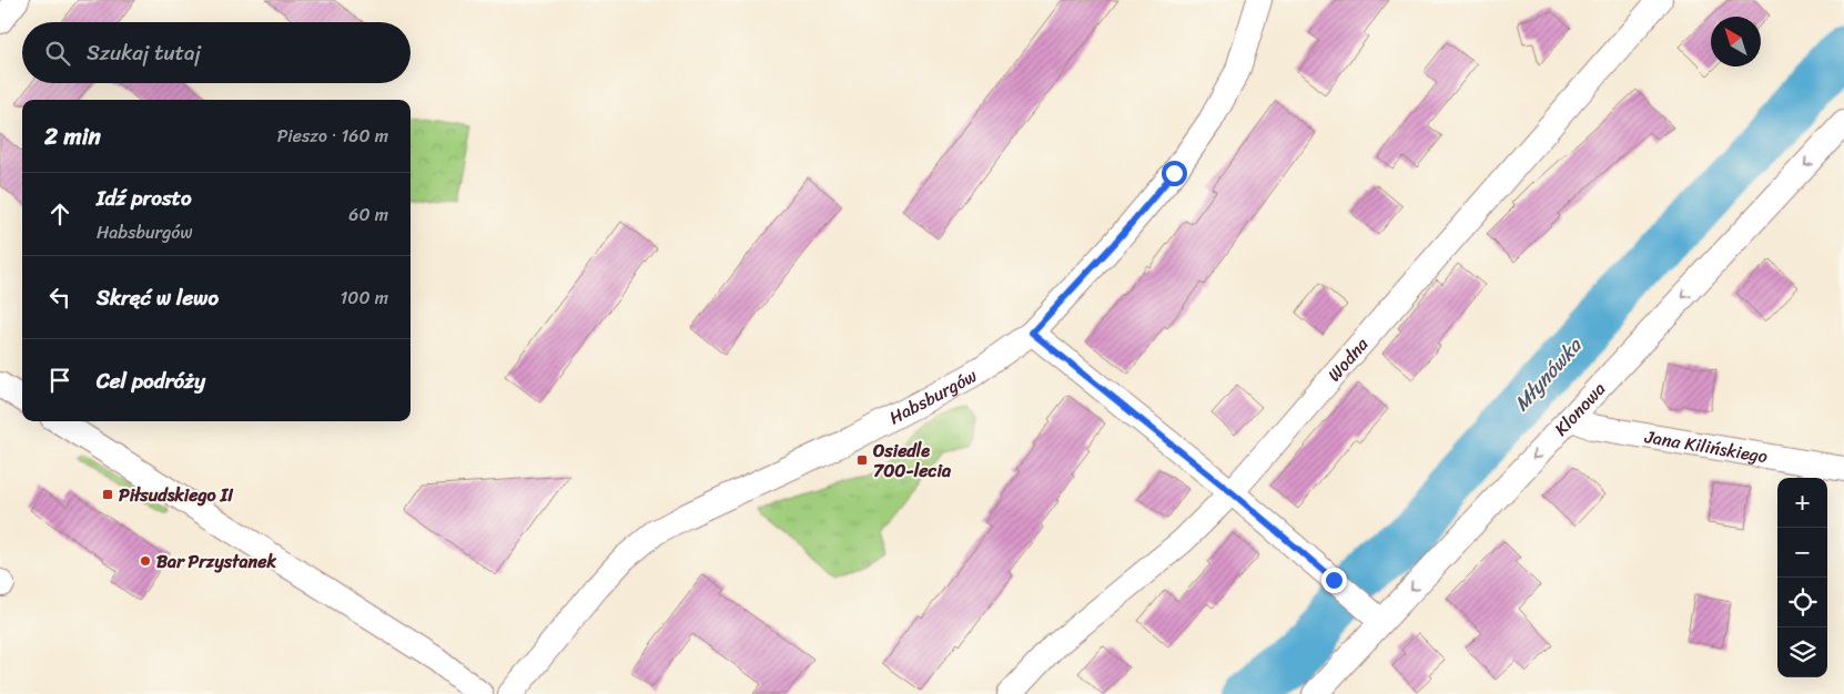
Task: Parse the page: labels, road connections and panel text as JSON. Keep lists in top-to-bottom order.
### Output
{
  "streets": {
    "street": [
      "Wodna",
      "Habsburgów",
      "Klonowa",
      "Jana Kilińskiego"
    ]
  },
  "crossings": [
    ["Klonowa", "Jana Kilińskiego"]
  ],
  "one_way": ["Klonowa"],
  "water": ["Młynówka"],
  "places": {
    "transit": ["Osiedle 700-lecia", "Piłsudskiego II"],
    "other": ["Bar Przystanek"]
  },
  "north": "top left",
  "page": {
    "search": "Szukaj tutaj",
    "heading": ["2 min", "Pieszo · 160 m"],
    "list": [
      ["Idź prosto", "Habsburgów", "60 m"],
      ["Skręć w lewo", "100 m"],
      "Cel podróży"
    ],
    "map_buttons": ["+", "−"]
  }
}
